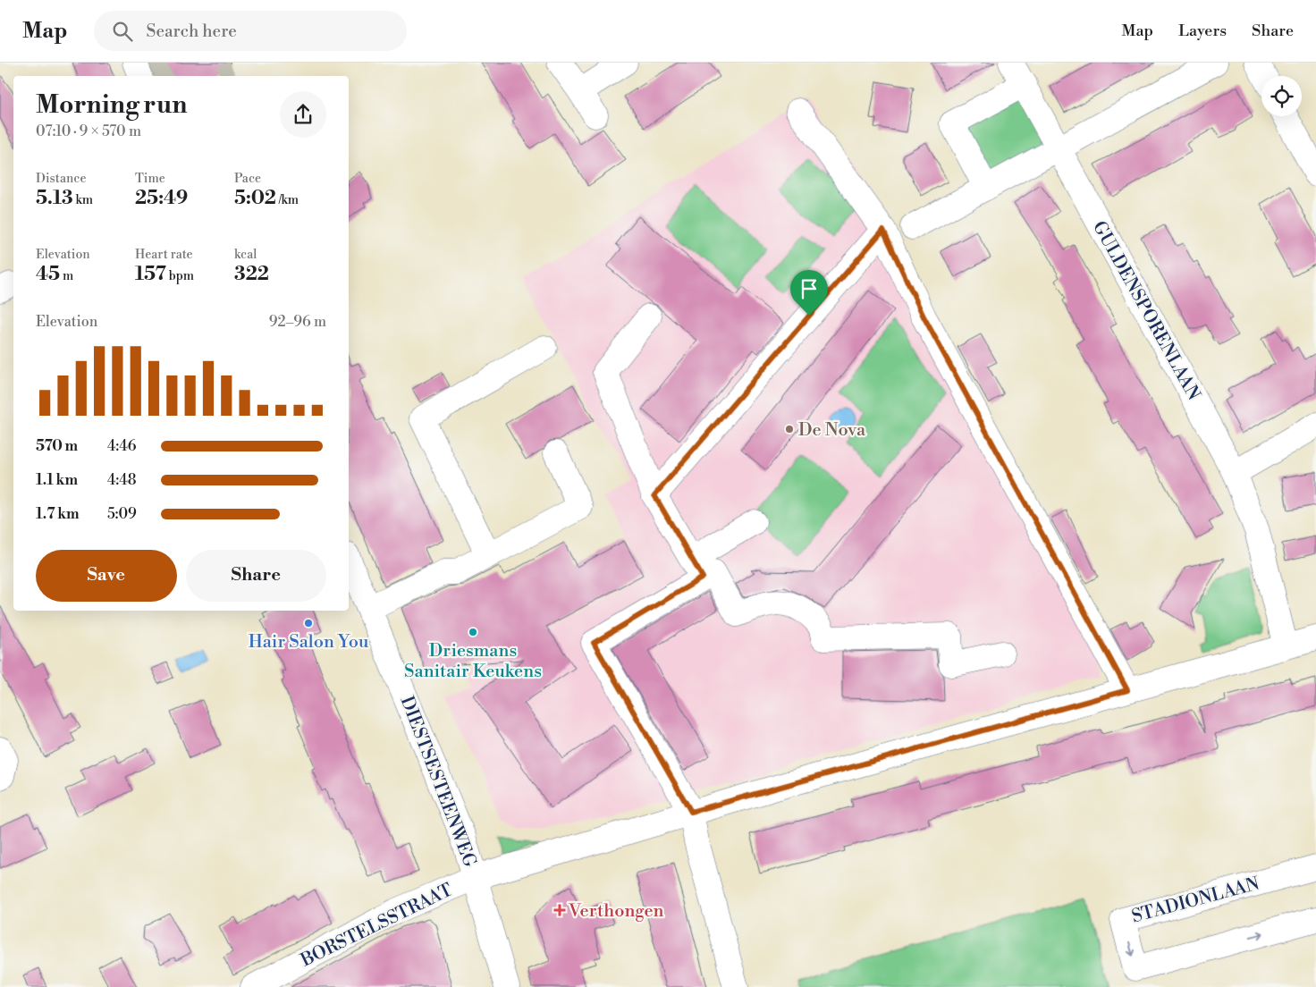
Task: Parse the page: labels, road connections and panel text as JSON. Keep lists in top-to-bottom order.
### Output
{
  "streets": {
    "street": [
      "GULDENSPORENLAAN",
      "DIESTSESTEENWEG",
      "STADIONLAAN",
      "BORSTELSSTRAAT"
    ]
  },
  "crossings": [
    ["GULDENSPORENLAAN", "BORSTELSSTRAAT"],
    ["DIESTSESTEENWEG", "BORSTELSSTRAAT"]
  ],
  "places": {
    "other": ["De Nova", "Hair Salon You", "Driesmans Sanitair Keukens"],
    "health": ["Verthongen"]
  },
  "page": {
    "header": "Map",
    "search": "Search here",
    "nav": ["Map", "Layers", "Share"],
    "heading": ["Morning run", "07:10 · 9 × 570 m"],
    "stats": [
      ["Distance", "5.13 km"],
      ["Time", "25:49"],
      ["Pace", "5:02 /km"],
      ["Elevation", "45 m"],
      ["Heart rate", "157 bpm"],
      ["kcal", "322"]
    ],
    "chart": ["Elevation", "92–96 m"],
    "list": [
      {
        "name": "570 m",
        "note": "4:46"
      },
      {
        "name": "1.1 km",
        "note": "4:48"
      },
      {
        "name": "1.7 km",
        "note": "5:09"
      }
    ],
    "buttons": ["Save", "Share"]
  }
}
